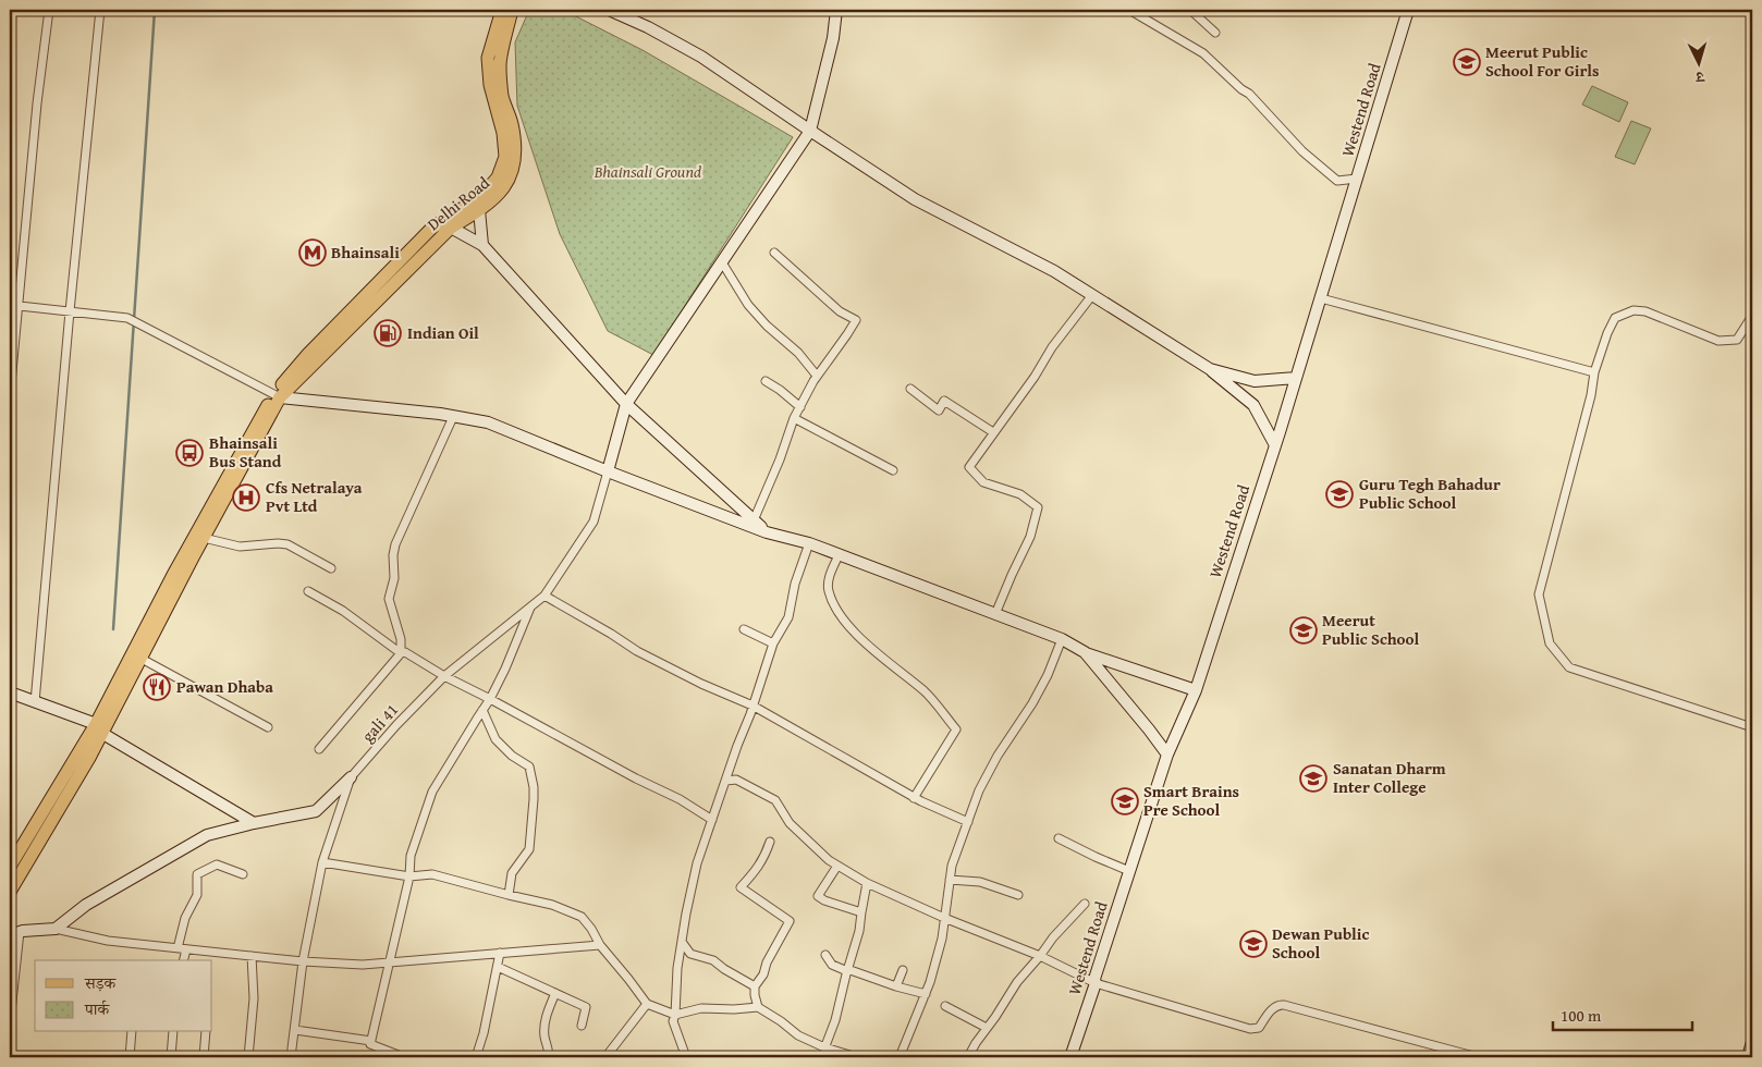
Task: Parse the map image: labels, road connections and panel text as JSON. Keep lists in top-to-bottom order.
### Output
{
  "streets": {
    "main road": ["Delhi Road"],
    "street": ["Westend Road", "gali 41"]
  },
  "parks": ["Bhainsali Ground"],
  "places": {
    "school or university": [
      "Meerut Public School For Girls",
      "Guru Tegh Bahadur Public School",
      "Meerut Public School",
      "Sanatan Dharm Inter College",
      "Smart Brains Pre School",
      "Dewan Public School"
    ],
    "metro station": ["Bhainsali"],
    "fuel station": ["Indian Oil"],
    "bus stop": ["Bhainsali Bus Stand"],
    "hospital": ["Cfs Netralaya Pvt Ltd"],
    "restaurant": ["Pawan Dhaba"]
  },
  "legend": ["सड़क", "पार्क"],
  "scale_bar": "100 m",
  "north": "bottom"
}
